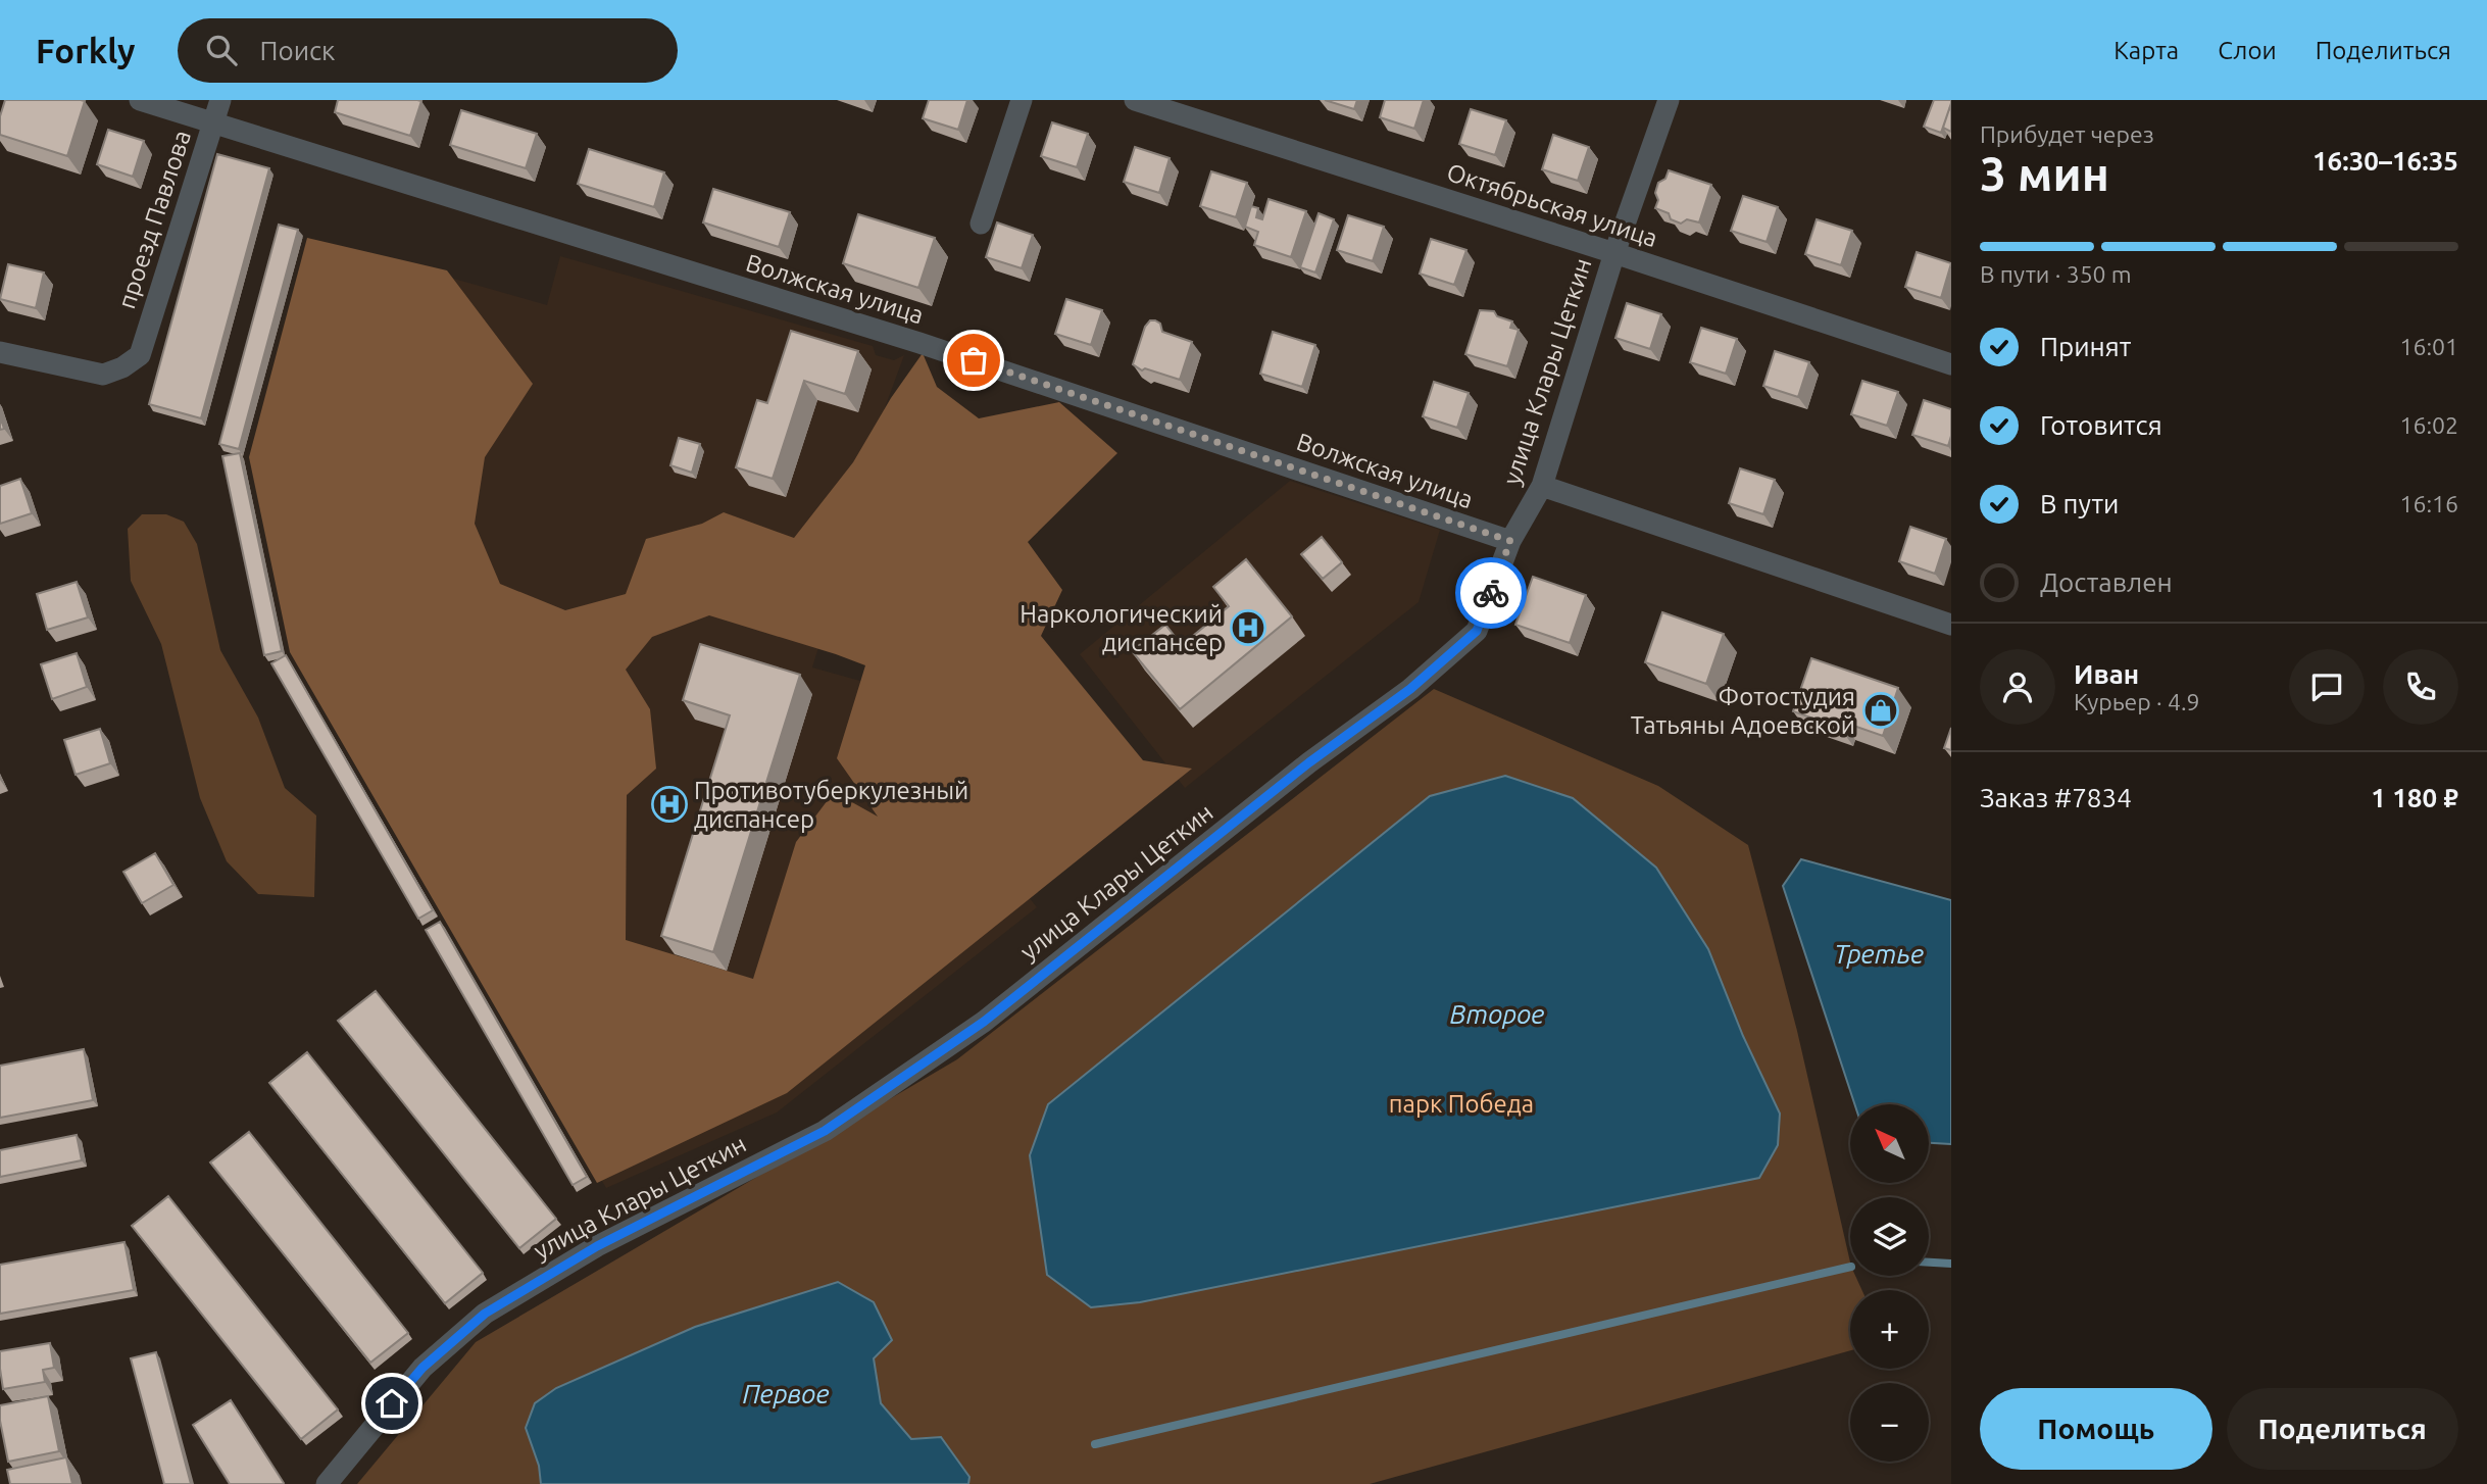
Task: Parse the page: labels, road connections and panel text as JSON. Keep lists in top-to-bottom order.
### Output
{
  "streets": {
    "street": [
      "Октябрьская улица",
      "проезд Павлова",
      "Волжская улица",
      "улица Клары Цеткин"
    ]
  },
  "crossings": [
    ["Октябрьская улица", "улица Клары Цеткин"],
    ["проезд Павлова", "Волжская улица"],
    ["Волжская улица", "улица Клары Цеткин"]
  ],
  "water": ["Третье", "Второе", "Первое"],
  "parks": ["парк Победa"],
  "places": {
    "hospital": ["Наркологический диспансер", "Противотуберкулезный диспансер"],
    "shop": ["Фотостудия Татьяны Адоевской"]
  },
  "north": "top left",
  "page": {
    "header": "Forkly",
    "search": "Поиск",
    "nav": ["Карта", "Слои", "Поделиться"],
    "heading": ["3 мин", "Прибудет через", "16:30–16:35"],
    "panel": [
      "Иван",
      "Курьер · 4.9",
      "Заказ #7834",
      "1 180 ₽"
    ],
    "bar": "В пути · 350 m",
    "list": [
      ["Принят", "16:01"],
      ["Готовится", "16:02"],
      ["В пути", "16:16"],
      "Доставлен"
    ],
    "map_buttons": ["+", "−"],
    "buttons": ["Помощь", "Поделиться"]
  }
}
